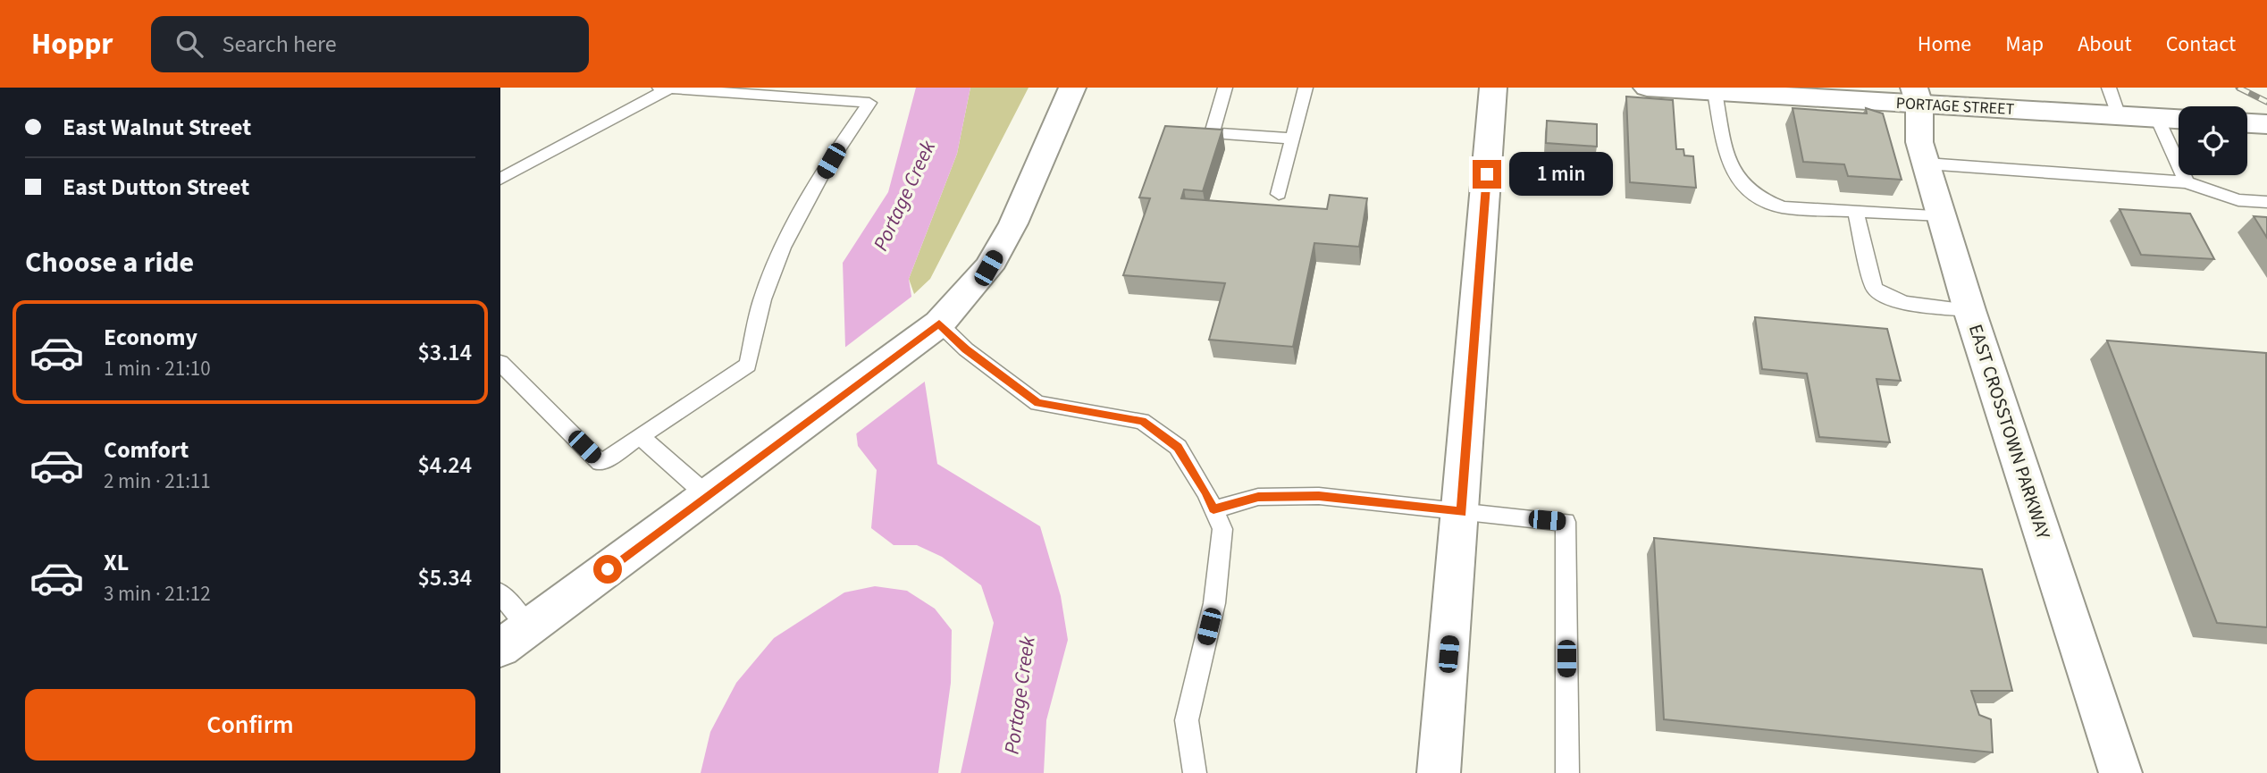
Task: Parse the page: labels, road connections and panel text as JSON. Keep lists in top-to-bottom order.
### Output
{
  "streets": {
    "street": ["PORTAGE STREET", "EAST CROSSTOWN PARKWAY"]
  },
  "crossings": [
    ["PORTAGE STREET", "EAST CROSSTOWN PARKWAY"]
  ],
  "water": ["Portage Creek"],
  "page": {
    "header": "Hoppr",
    "search": "Search here",
    "nav": [
      "Home",
      "Map",
      "About",
      "Contact"
    ],
    "banner": ["East Walnut Street", "East Dutton Street"],
    "bubble": "1 min",
    "heading": "Choose a ride",
    "list": [
      {
        "name": "Economy",
        "note": "1 min · 21:10",
        "value": "$3.14"
      },
      {
        "name": "Comfort",
        "note": "2 min · 21:11",
        "value": "$4.24"
      },
      {
        "name": "XL",
        "note": "3 min · 21:12",
        "value": "$5.34"
      }
    ],
    "buttons": "Confirm"
  }
}
